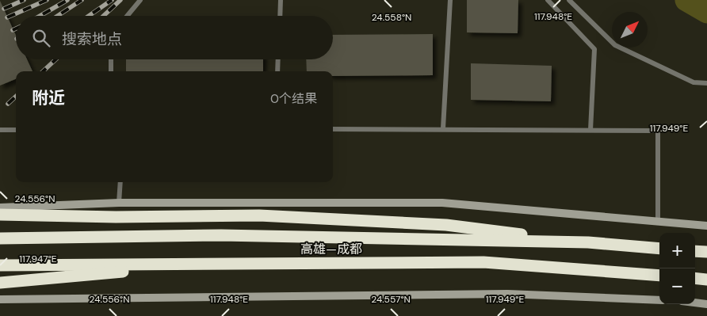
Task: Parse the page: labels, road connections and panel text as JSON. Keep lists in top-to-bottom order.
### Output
{
  "streets": {
    "highway": ["高雄—成都"]
  },
  "north": "top right",
  "page": {
    "search": "搜索地点",
    "heading": ["附近", "0个结果"],
    "map_buttons": ["+", "−"]
  },
  "coordinates": [
    "117.948°E",
    "24.558°N",
    "117.949°E",
    "24.556°N",
    "117.947°E",
    "24.557°N"
  ]
}
